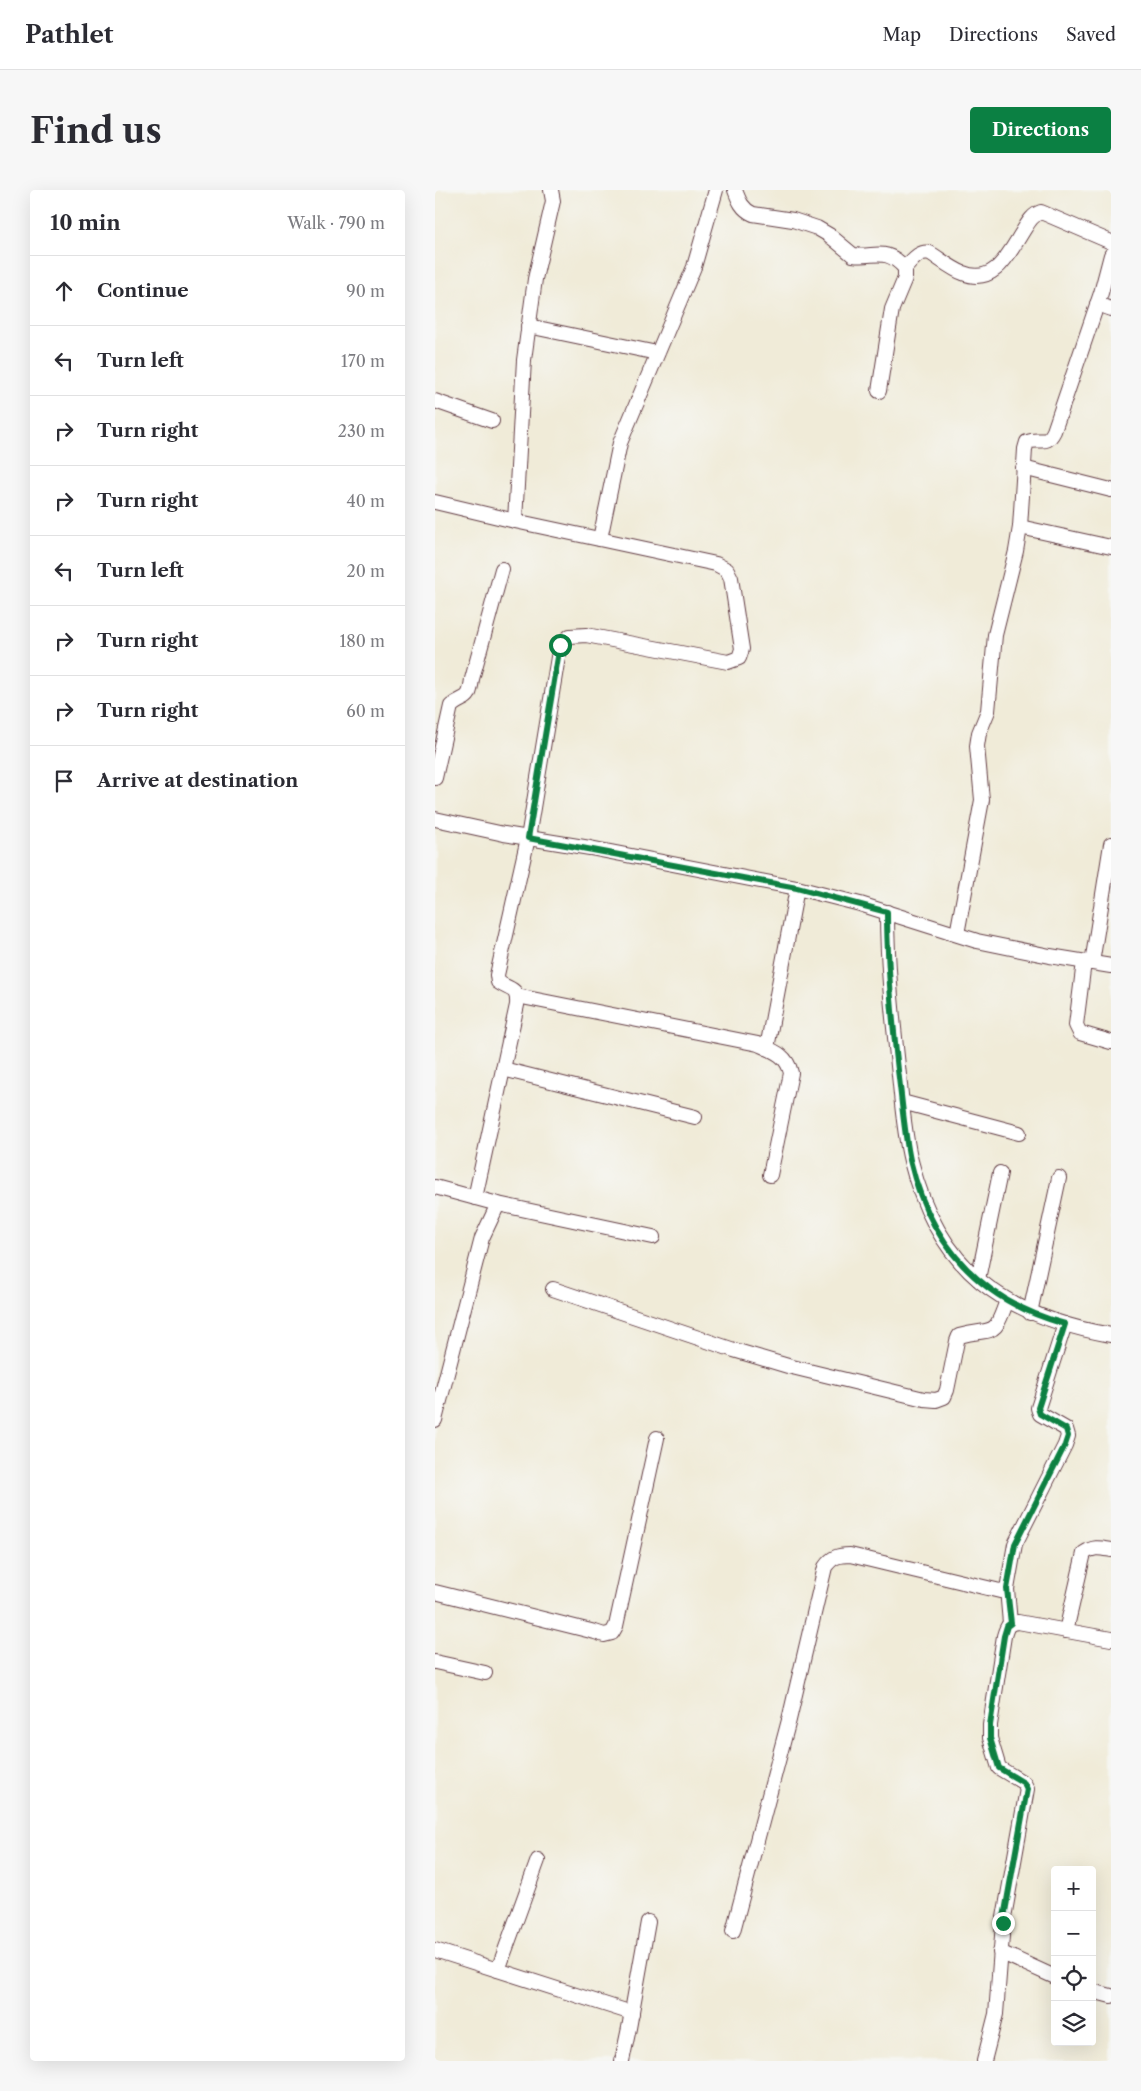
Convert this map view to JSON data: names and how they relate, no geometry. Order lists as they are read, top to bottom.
{
  "page": {
    "header": "Pathlet",
    "nav": ["Map", "Directions", "Saved"],
    "buttons": "Directions",
    "title": "Find us",
    "heading": ["10 min", "Walk · 790 m"],
    "list": [
      ["Continue", "90 m"],
      ["Turn left", "170 m"],
      ["Turn right", "230 m"],
      ["Turn right", "40 m"],
      ["Turn left", "20 m"],
      ["Turn right", "180 m"],
      ["Turn right", "60 m"],
      "Arrive at destination"
    ],
    "map_buttons": ["+", "−"]
  }
}
